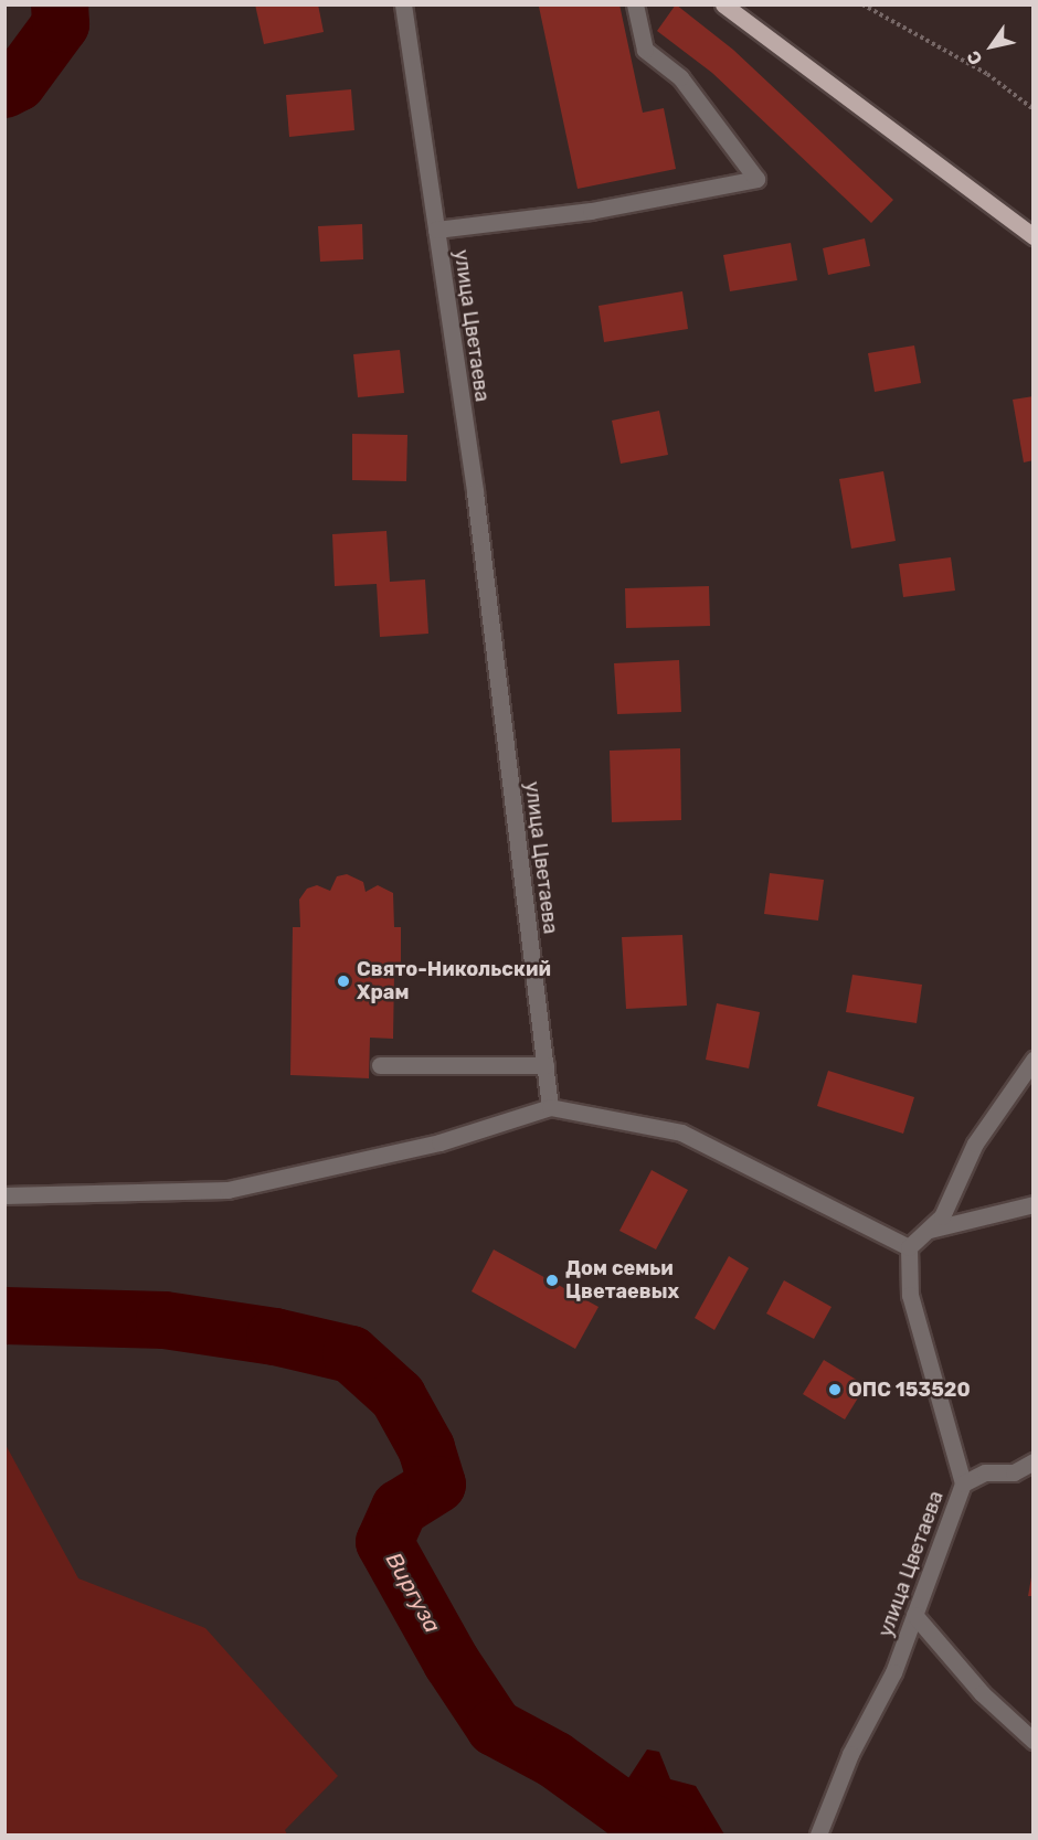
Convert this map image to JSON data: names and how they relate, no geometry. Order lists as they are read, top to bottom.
{
  "streets": {
    "street": ["улица Цветаева"]
  },
  "water": ["Виргуза"],
  "places": ["Свято-Никольский Храм", "Дом семьи Цветаевых", "ОПС 153520"],
  "north": "bottom left"
}
